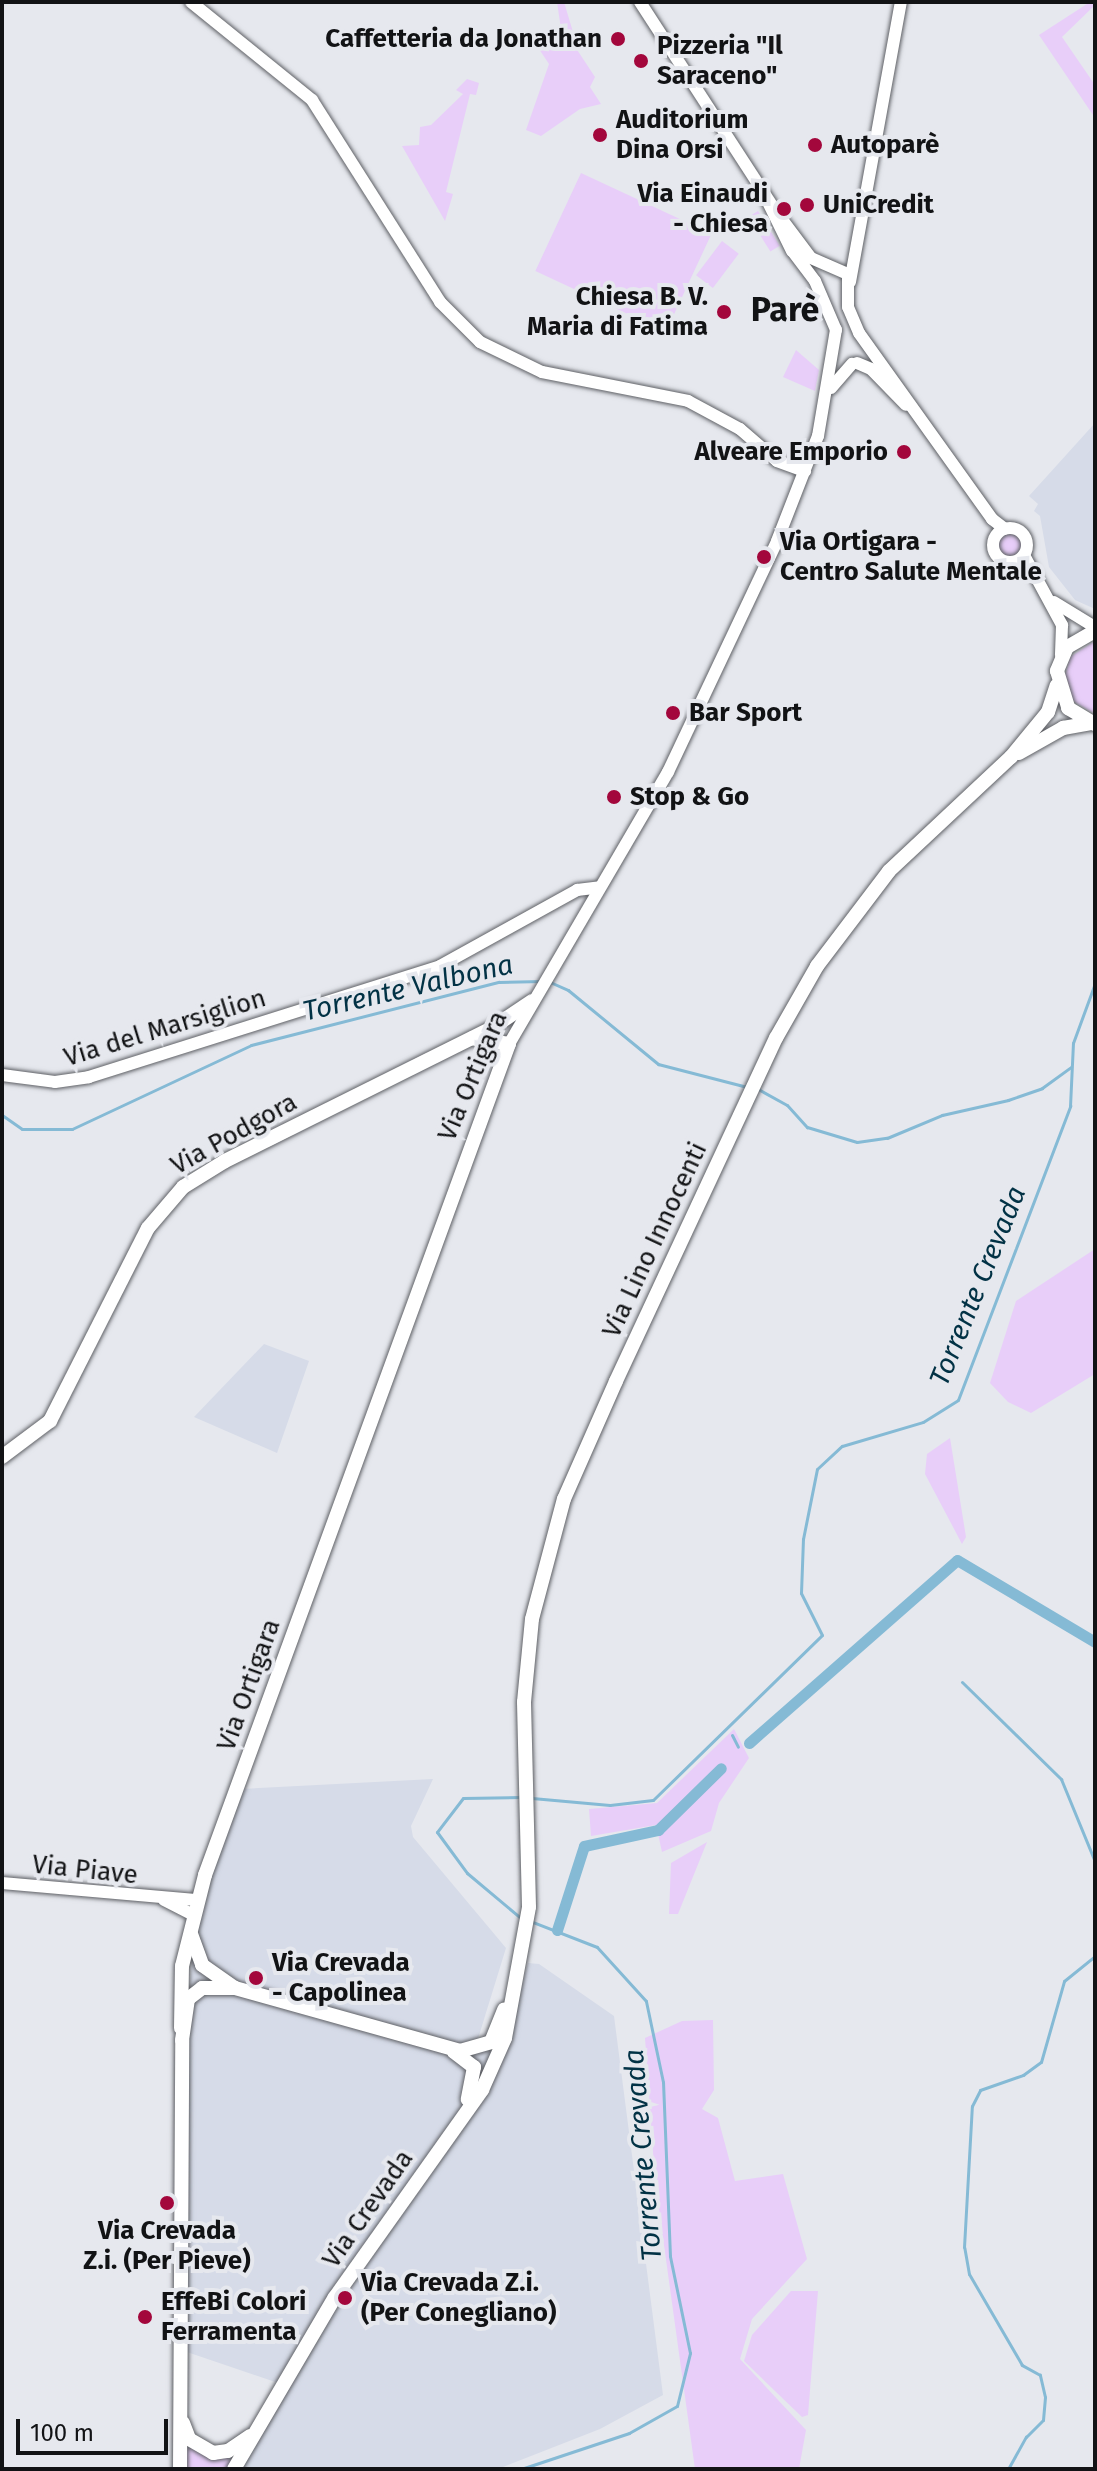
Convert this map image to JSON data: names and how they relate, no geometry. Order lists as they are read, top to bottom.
{
  "streets": {
    "main road": [
      "Via Ortigara",
      "Via Podgora",
      "Via Lino Innocenti",
      "Via Crevada"
    ],
    "street": ["Via del Marsiglion", "Via Piave"]
  },
  "crossings": [
    ["Via del Marsiglion", "Via Ortigara"],
    ["Via Ortigara", "Via Podgora"],
    ["Via Ortigara", "Via Crevada"],
    ["Via Lino Innocenti", "Via Crevada"],
    ["Via Piave", "Via Crevada"]
  ],
  "districts": ["Parè"],
  "water": ["Torrente Valbona", "Torrente Crevada"],
  "places": [
    "Caffetteria da Jonathan",
    "Pizzeria \"Il Saraceno\"",
    "Auditorium Dina Orsi",
    "Autoparè",
    "UniCredit",
    "Via Einaudi - Chiesa",
    "Chiesa B. V. Maria di Fatima",
    "Alveare Emporio",
    "Via Ortigara - Centro Salute Mentale",
    "Bar Sport",
    "Stop & Go",
    "Via Crevada - Capolinea",
    "Via Crevada Z.i. (Per Pieve)",
    "Via Crevada Z.i. (Per Conegliano)",
    "EffeBi Colori Ferramenta"
  ],
  "scale_bar": "100 m"
}
